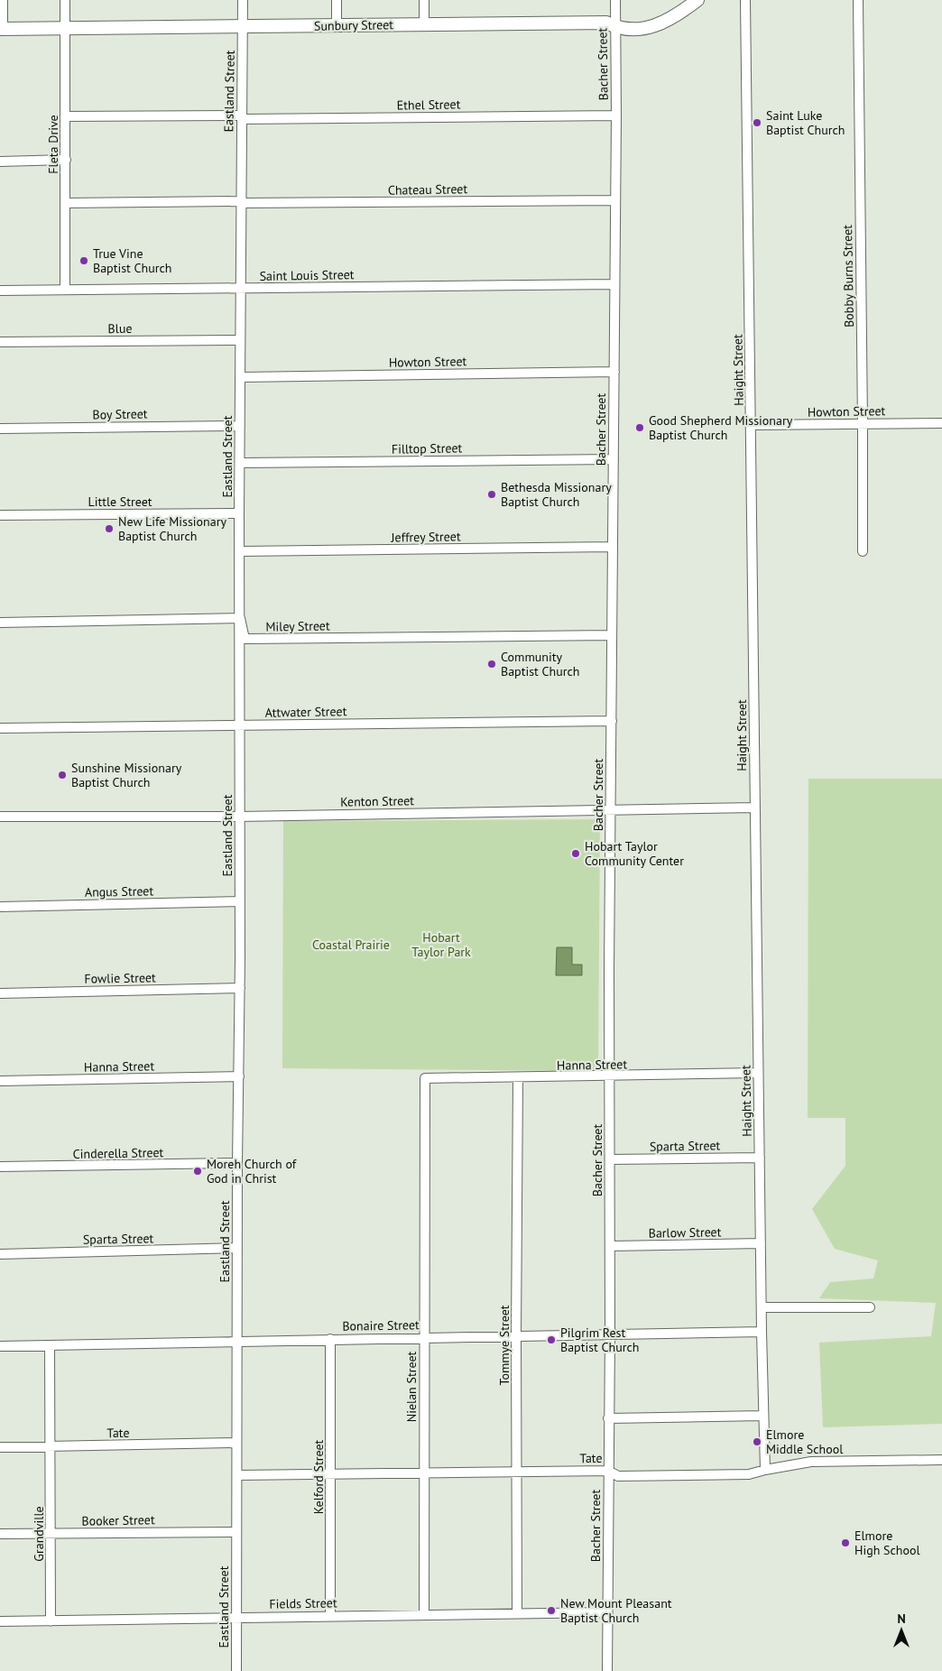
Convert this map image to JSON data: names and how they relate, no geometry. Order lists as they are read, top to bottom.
{
  "streets": {
    "street": [
      "Sunbury Street",
      "Bacher Street",
      "Eastland Street",
      "Ethel Street",
      "Fleta Drive",
      "Chateau Street",
      "Saint Louis Street",
      "Bobby Burns Street",
      "Blue",
      "Howton Street",
      "Haight Street",
      "Boy Street",
      "Filltop Street",
      "Little Street",
      "Jeffrey Street",
      "Miley Street",
      "Attwater Street",
      "Kenton Street",
      "Angus Street",
      "Fowlie Street",
      "Hanna Street",
      "Sparta Street",
      "Cinderella Street",
      "Barlow Street",
      "Bonaire Street",
      "Tommye Street",
      "Nielan Street",
      "Tate",
      "Kelford Street",
      "Booker Street",
      "Grandville",
      "Fields Street"
    ]
  },
  "crossings": [
    ["Sunbury Street", "Bacher Street"],
    ["Sunbury Street", "Eastland Street"],
    ["Sunbury Street", "Fleta Drive"],
    ["Bacher Street", "Ethel Street"],
    ["Bacher Street", "Chateau Street"],
    ["Bacher Street", "Saint Louis Street"],
    ["Bacher Street", "Howton Street"],
    ["Bacher Street", "Filltop Street"],
    ["Bacher Street", "Jeffrey Street"],
    ["Bacher Street", "Miley Street"],
    ["Bacher Street", "Attwater Street"],
    ["Bacher Street", "Kenton Street"],
    ["Bacher Street", "Hanna Street"],
    ["Bacher Street", "Sparta Street"],
    ["Bacher Street", "Barlow Street"],
    ["Bacher Street", "Bonaire Street"],
    ["Bacher Street", "Tate"],
    ["Bacher Street", "Fields Street"],
    ["Eastland Street", "Ethel Street"],
    ["Eastland Street", "Chateau Street"],
    ["Eastland Street", "Saint Louis Street"],
    ["Eastland Street", "Blue"],
    ["Eastland Street", "Howton Street"],
    ["Eastland Street", "Boy Street"],
    ["Eastland Street", "Filltop Street"],
    ["Eastland Street", "Little Street"],
    ["Eastland Street", "Jeffrey Street"],
    ["Eastland Street", "Miley Street"],
    ["Eastland Street", "Attwater Street"],
    ["Eastland Street", "Kenton Street"],
    ["Eastland Street", "Angus Street"],
    ["Eastland Street", "Fowlie Street"],
    ["Eastland Street", "Hanna Street"],
    ["Eastland Street", "Sparta Street"],
    ["Eastland Street", "Cinderella Street"],
    ["Eastland Street", "Bonaire Street"],
    ["Eastland Street", "Tate"],
    ["Eastland Street", "Booker Street"],
    ["Eastland Street", "Fields Street"],
    ["Ethel Street", "Fleta Drive"],
    ["Fleta Drive", "Chateau Street"],
    ["Fleta Drive", "Saint Louis Street"],
    ["Bobby Burns Street", "Howton Street"],
    ["Howton Street", "Haight Street"],
    ["Haight Street", "Kenton Street"],
    ["Haight Street", "Hanna Street"],
    ["Haight Street", "Sparta Street"],
    ["Haight Street", "Barlow Street"],
    ["Haight Street", "Bonaire Street"],
    ["Haight Street", "Tate"],
    ["Hanna Street", "Tommye Street"],
    ["Hanna Street", "Nielan Street"],
    ["Bonaire Street", "Tommye Street"],
    ["Bonaire Street", "Nielan Street"],
    ["Bonaire Street", "Kelford Street"],
    ["Bonaire Street", "Grandville"],
    ["Tommye Street", "Tate"],
    ["Tommye Street", "Fields Street"],
    ["Nielan Street", "Tate"],
    ["Nielan Street", "Fields Street"],
    ["Tate", "Kelford Street"],
    ["Tate", "Grandville"],
    ["Kelford Street", "Fields Street"],
    ["Booker Street", "Grandville"],
    ["Grandville", "Fields Street"]
  ],
  "parks": ["Hobart Taylor Park", "Coastal Prairie"],
  "places": [
    "Saint Luke Baptist Church",
    "True Vine Baptist Church",
    "Good Shepherd Missionary Baptist Church",
    "Bethesda Missionary Baptist Church",
    "New Life Missionary Baptist Church",
    "Community Baptist Church",
    "Sunshine Missionary Baptist Church",
    "Hobart Taylor Community Center",
    "Moreh Church of God in Christ",
    "Pilgrim Rest Baptist Church",
    "Elmore Middle School",
    "Elmore High School",
    "New Mount Pleasant Baptist Church"
  ],
  "north": "top"
}
